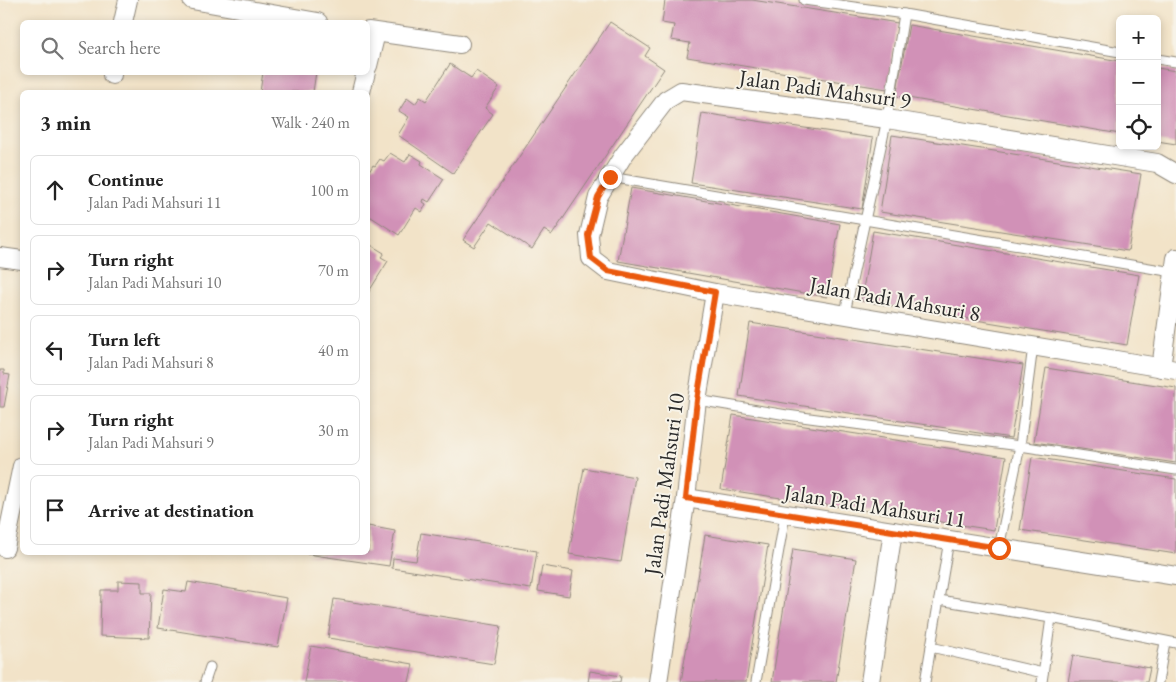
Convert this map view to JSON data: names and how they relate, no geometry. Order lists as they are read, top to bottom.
{
  "streets": {
    "street": [
      "Jalan Padi Mahsuri 9",
      "Jalan Padi Mahsuri 8",
      "Jalan Padi Mahsuri 10",
      "Jalan Padi Mahsuri 11"
    ]
  },
  "crossings": [
    ["Jalan Padi Mahsuri 9", "Jalan Padi Mahsuri 8"],
    ["Jalan Padi Mahsuri 8", "Jalan Padi Mahsuri 10"],
    ["Jalan Padi Mahsuri 10", "Jalan Padi Mahsuri 11"]
  ],
  "page": {
    "map_buttons": ["+", "−"],
    "search": "Search here",
    "heading": ["3 min", "Walk · 240 m"],
    "list": [
      ["Continue", "Jalan Padi Mahsuri 11", "100 m"],
      ["Turn right", "Jalan Padi Mahsuri 10", "70 m"],
      ["Turn left", "Jalan Padi Mahsuri 8", "40 m"],
      ["Turn right", "Jalan Padi Mahsuri 9", "30 m"],
      "Arrive at destination"
    ]
  }
}
